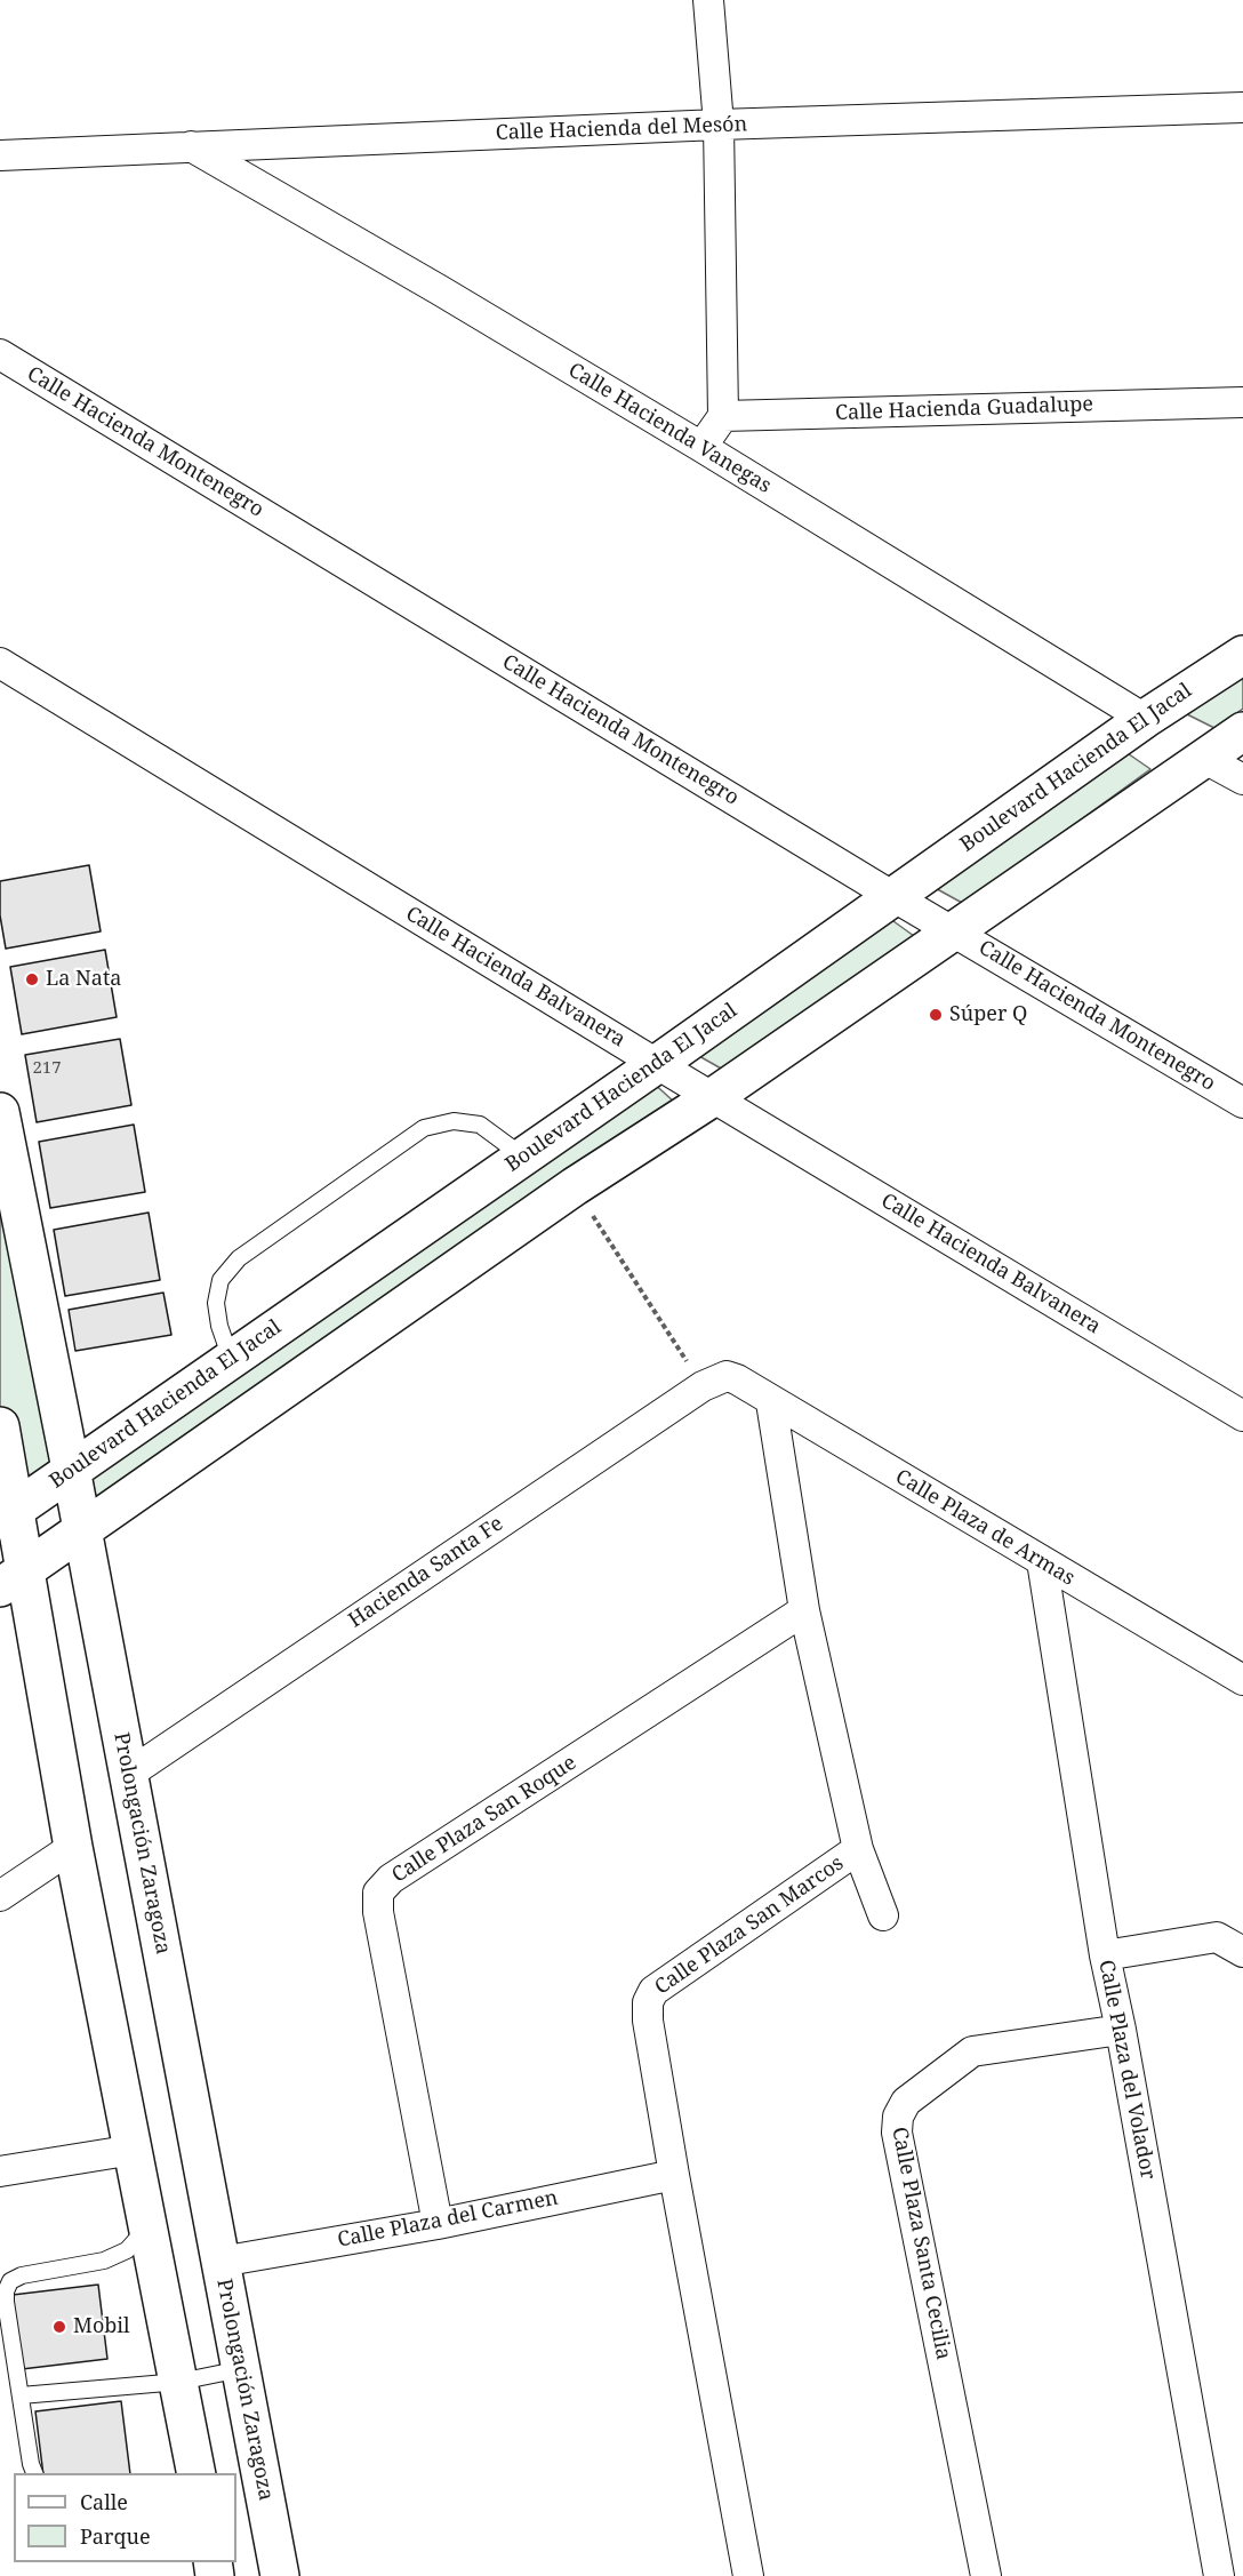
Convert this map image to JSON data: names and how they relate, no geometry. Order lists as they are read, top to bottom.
{
  "streets": {
    "main road": ["Boulevard Hacienda El Jacal", "Prolongación Zaragoza"],
    "street": [
      "Calle Hacienda del Mesón",
      "Calle Hacienda Guadalupe",
      "Calle Hacienda Vanegas",
      "Calle Hacienda Montenegro",
      "Calle Hacienda Balvanera",
      "Calle Plaza de Armas",
      "Hacienda Santa Fe",
      "Calle Plaza San Roque",
      "Calle Plaza San Marcos",
      "Calle Plaza del Volador",
      "Calle Plaza del Carmen",
      "Calle Plaza Santa Cecilia"
    ]
  },
  "crossings": [
    ["Calle Hacienda del Mesón", "Calle Hacienda Vanegas"],
    ["Calle Hacienda Vanegas", "Boulevard Hacienda El Jacal"],
    ["Calle Hacienda Montenegro", "Boulevard Hacienda El Jacal"],
    ["Boulevard Hacienda El Jacal", "Calle Hacienda Balvanera"],
    ["Boulevard Hacienda El Jacal", "Prolongación Zaragoza"],
    ["Calle Plaza de Armas", "Hacienda Santa Fe"],
    ["Calle Plaza de Armas", "Calle Plaza San Marcos"],
    ["Calle Plaza de Armas", "Calle Plaza del Volador"],
    ["Hacienda Santa Fe", "Prolongación Zaragoza"],
    ["Calle Plaza San Roque", "Calle Plaza San Marcos"],
    ["Calle Plaza San Roque", "Calle Plaza del Carmen"],
    ["Prolongación Zaragoza", "Calle Plaza del Carmen"],
    ["Calle Plaza San Marcos", "Calle Plaza del Carmen"],
    ["Calle Plaza del Volador", "Calle Plaza Santa Cecilia"]
  ],
  "places": ["La Nata", "Súper Q", "Mobil"],
  "house_numbers": ["217"],
  "legend": ["Calle", "Parque"]
}
